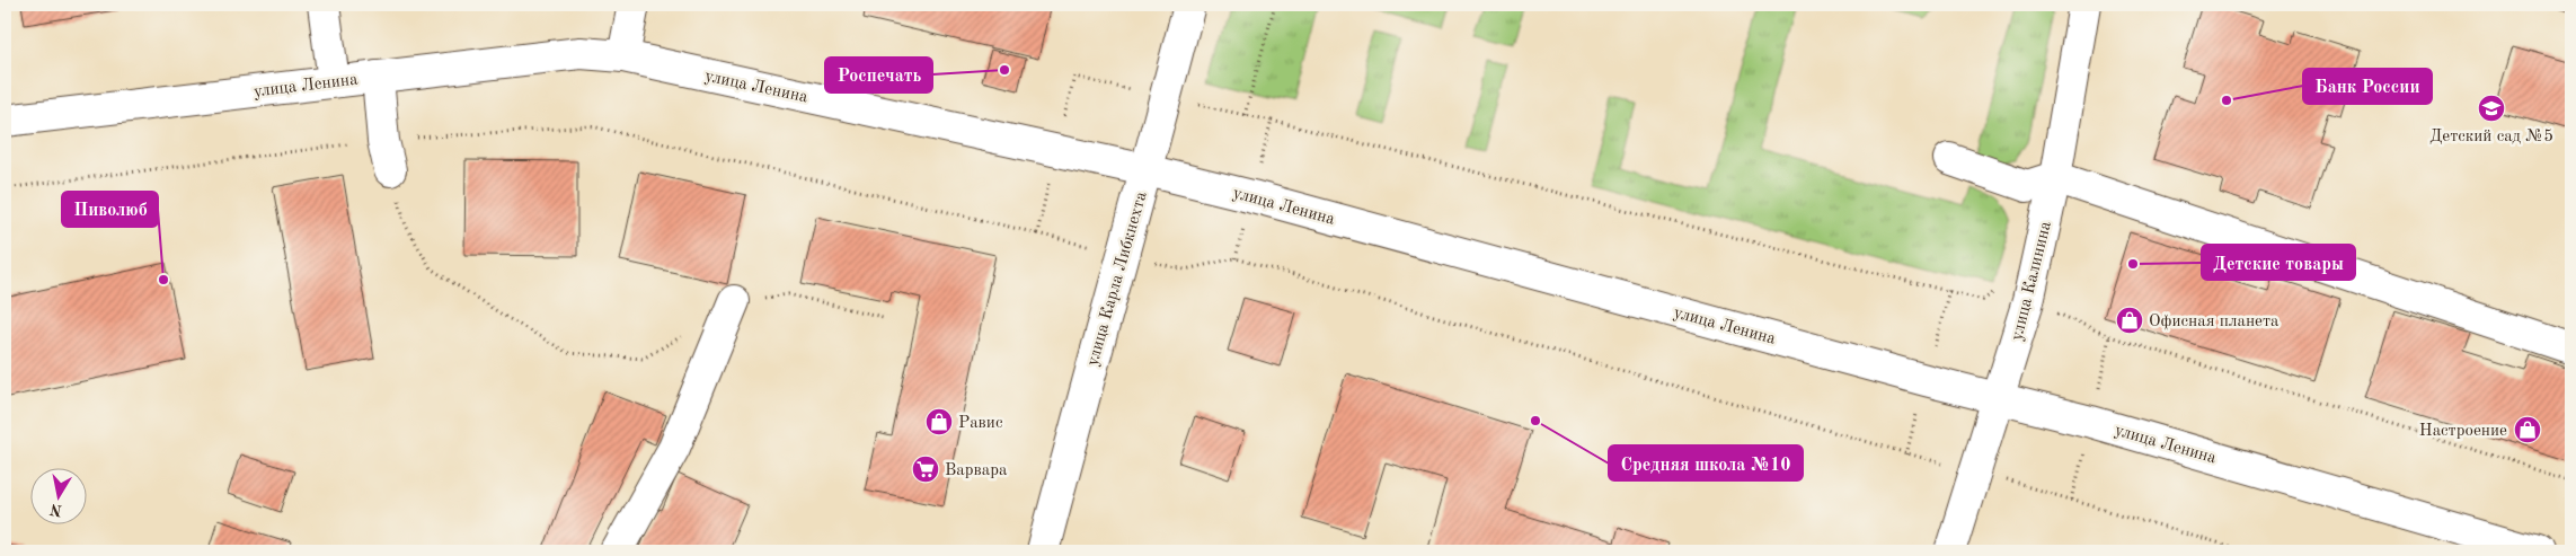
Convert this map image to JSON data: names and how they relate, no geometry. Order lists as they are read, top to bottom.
{
  "streets": {
    "main road": ["улица Ленина", "улица Карла Либкнехта", "улица Калинина"]
  },
  "crossings": [
    ["улица Ленина", "улица Карла Либкнехта"],
    ["улица Ленина", "улица Калинина"]
  ],
  "places": {
    "other": [
      "Роспечать",
      "Банк России",
      "Детские товары",
      "Пиволюб",
      "Средняя школа №10"
    ],
    "school or university": ["Детский сад №5"],
    "shop": ["Офисная планета", "Равис", "Настроение"],
    "supermarket": ["Варвара"]
  },
  "north": "bottom"
}
